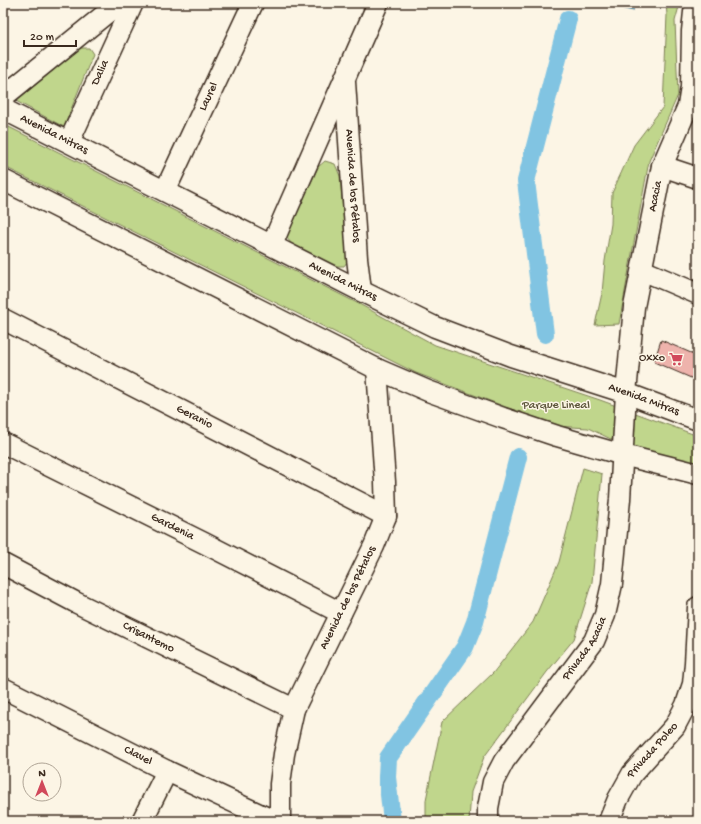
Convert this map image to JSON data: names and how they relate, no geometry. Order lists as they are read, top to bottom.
{
  "streets": {
    "street": [
      "Dalia",
      "Laurel",
      "Avenida Mitras",
      "Avenida de los Pétalos",
      "Acacia",
      "Geranio",
      "Gardenia",
      "Crisantemo",
      "Privada Acacia",
      "Privada Poleo",
      "Clavel"
    ]
  },
  "crossings": [
    ["Dalia", "Avenida Mitras"],
    ["Laurel", "Avenida Mitras"],
    ["Avenida Mitras", "Avenida de los Pétalos"],
    ["Avenida Mitras", "Acacia"],
    ["Avenida Mitras", "Privada Acacia"],
    ["Avenida de los Pétalos", "Geranio"],
    ["Avenida de los Pétalos", "Gardenia"],
    ["Avenida de los Pétalos", "Crisantemo"],
    ["Acacia", "Privada Acacia"]
  ],
  "parks": ["Parque Lineal"],
  "places": {
    "supermarket": ["Oxxo"]
  },
  "scale_bar": "20 m",
  "north": "top"
}
